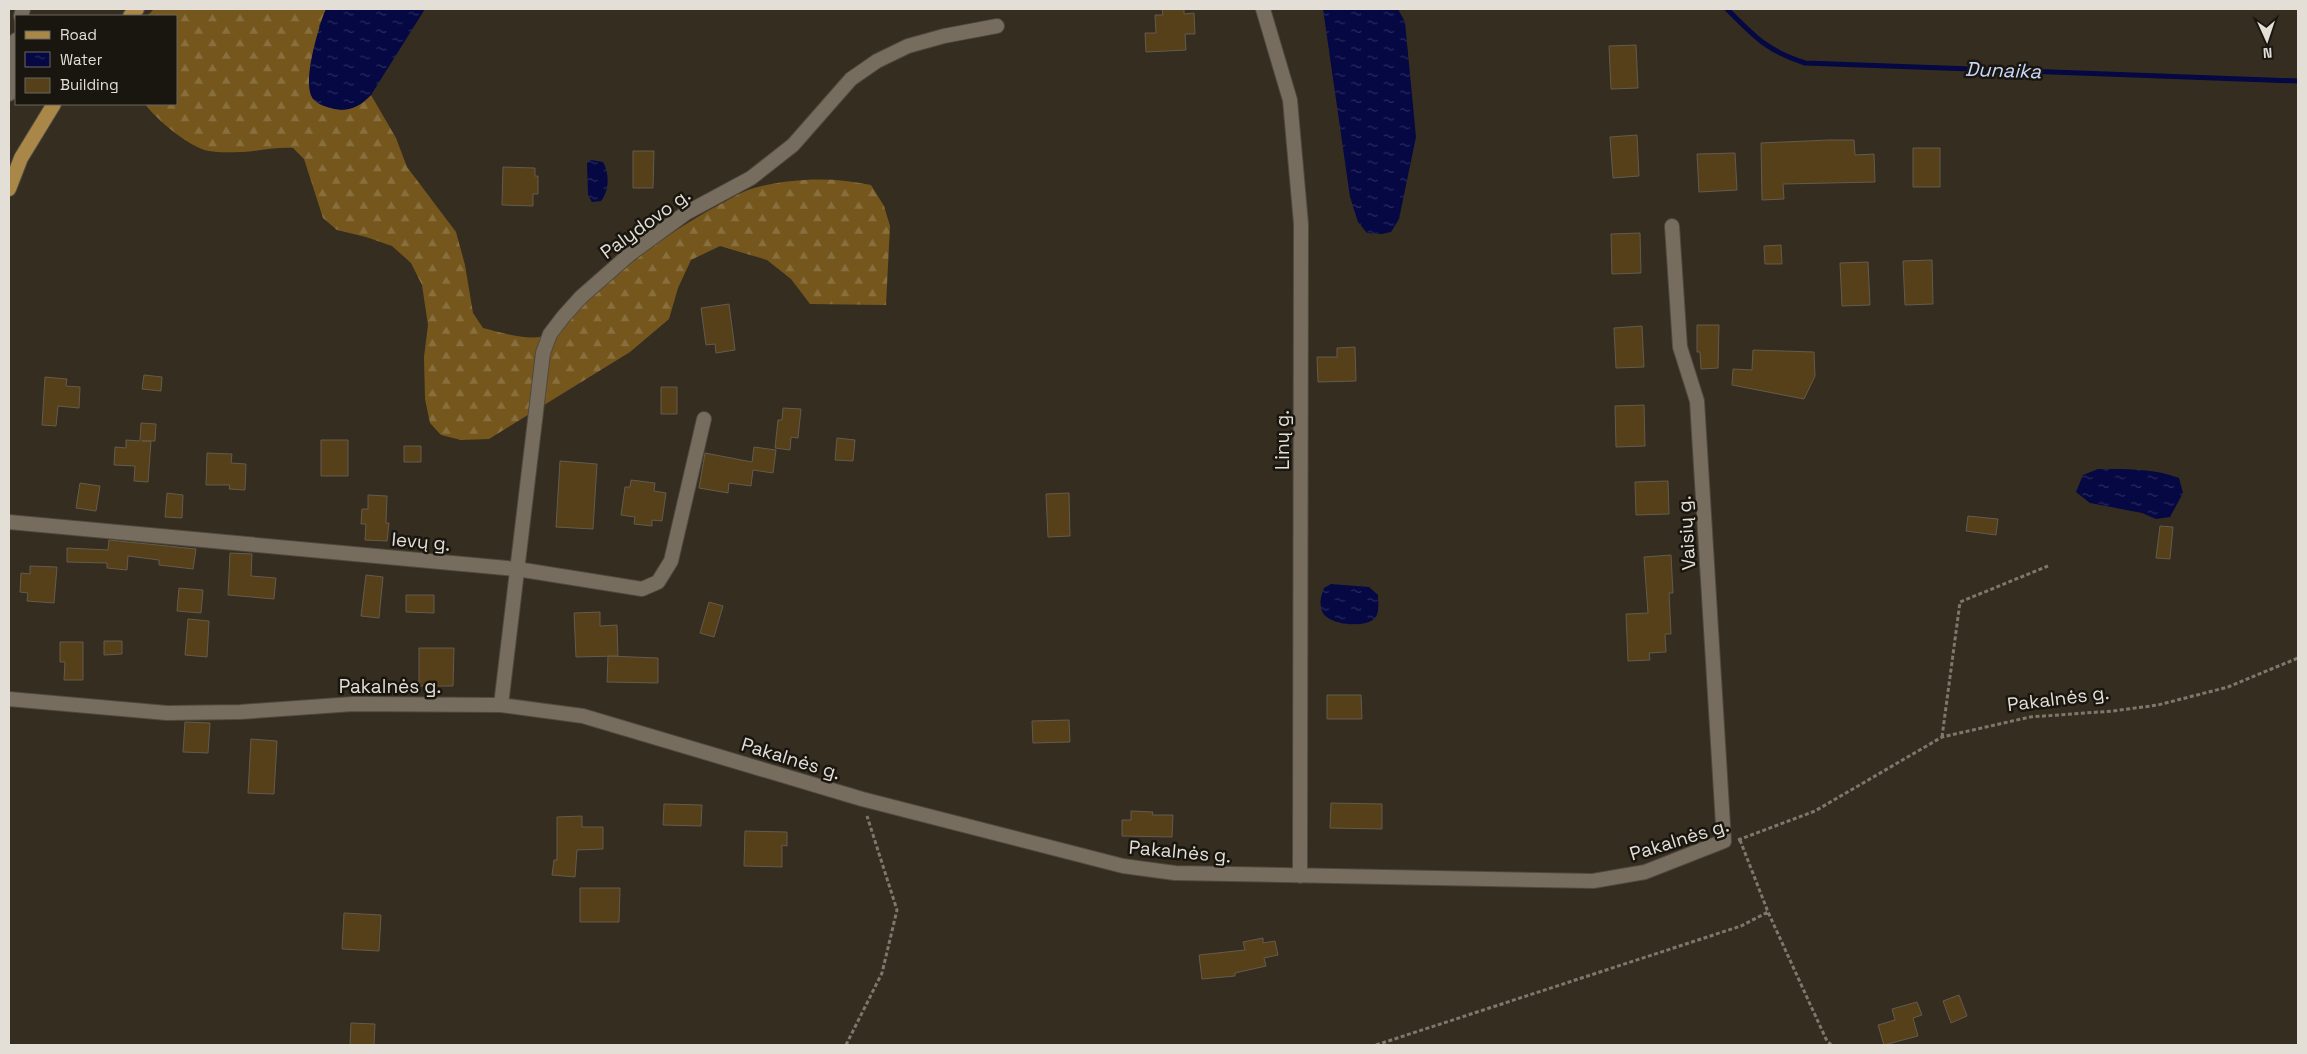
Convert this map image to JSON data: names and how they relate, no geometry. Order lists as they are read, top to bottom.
{
  "streets": {
    "street": [
      "Palydovo g.",
      "Linų g.",
      "Vaisių g.",
      "Ievų g.",
      "Pakalnės g."
    ]
  },
  "crossings": [
    ["Palydovo g.", "Ievų g."],
    ["Palydovo g.", "Pakalnės g."],
    ["Linų g.", "Pakalnės g."],
    ["Vaisių g.", "Pakalnės g."]
  ],
  "water": ["Dunaika"],
  "legend": ["Road", "Water", "Building"],
  "north": "bottom"
}
